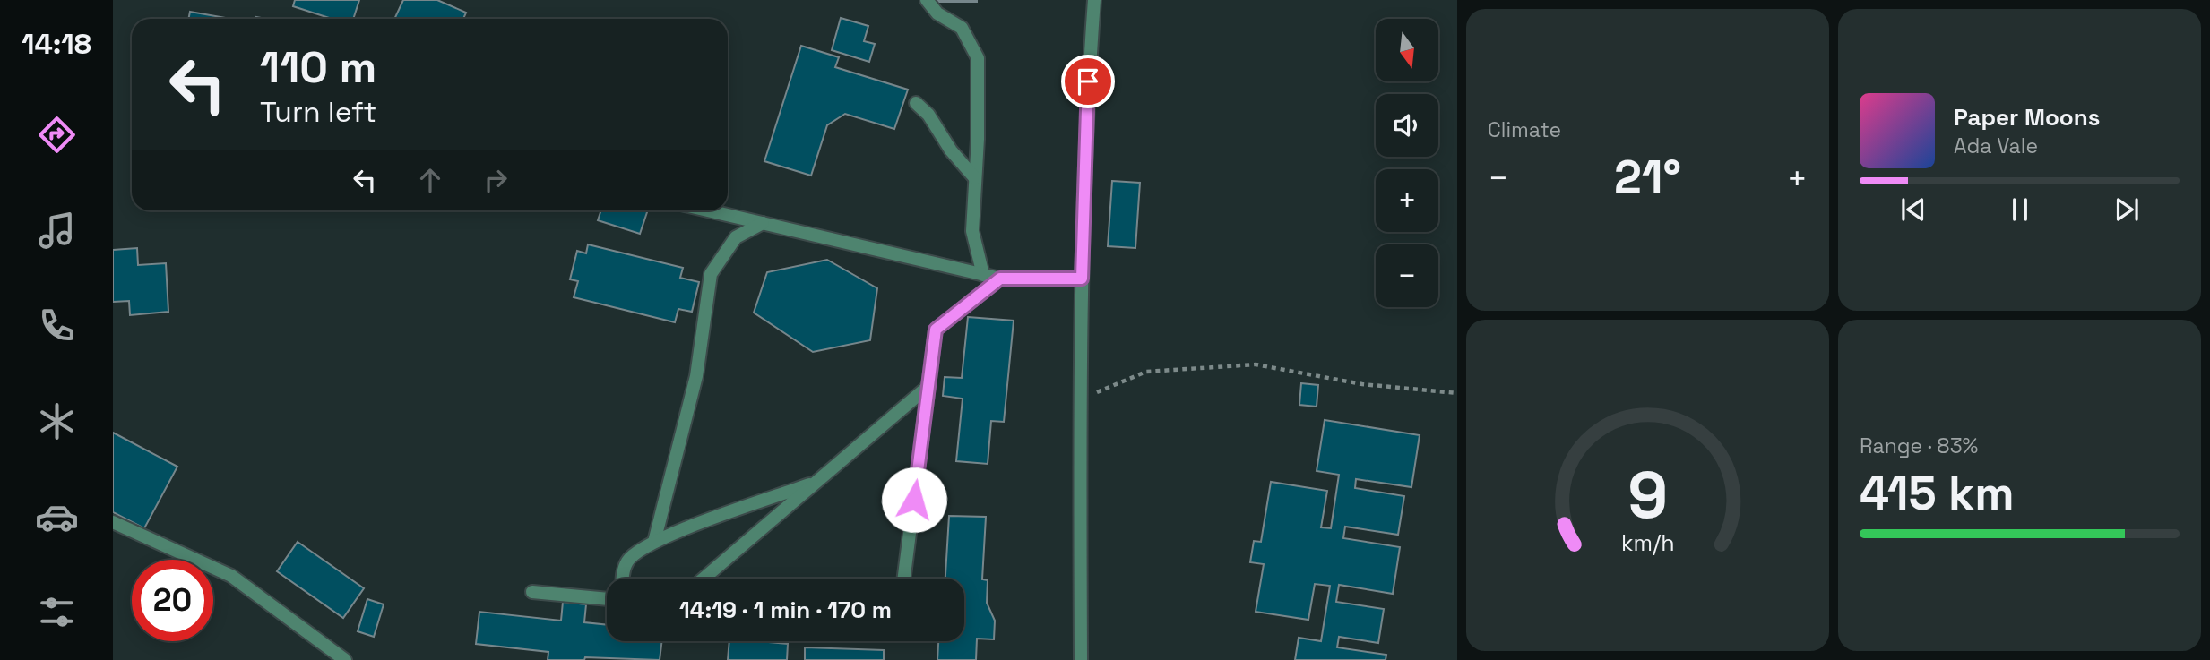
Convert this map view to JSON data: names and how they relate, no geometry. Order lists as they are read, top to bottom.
{
  "north": "bottom",
  "page": {
    "tabs": "14:18",
    "tile": [
      "Climate",
      ["Range · 83%", "415 km"]
    ],
    "map_buttons": ["+", "−"],
    "turn": ["110 m", "Turn left"],
    "song": ["Paper Moons", "Ada Vale"],
    "heat": ["−", "21°", "+"],
    "limit": "20",
    "trip": "14:19 · 1 min · 170 m",
    "gauge": ["9", "km/h"]
  }
}
